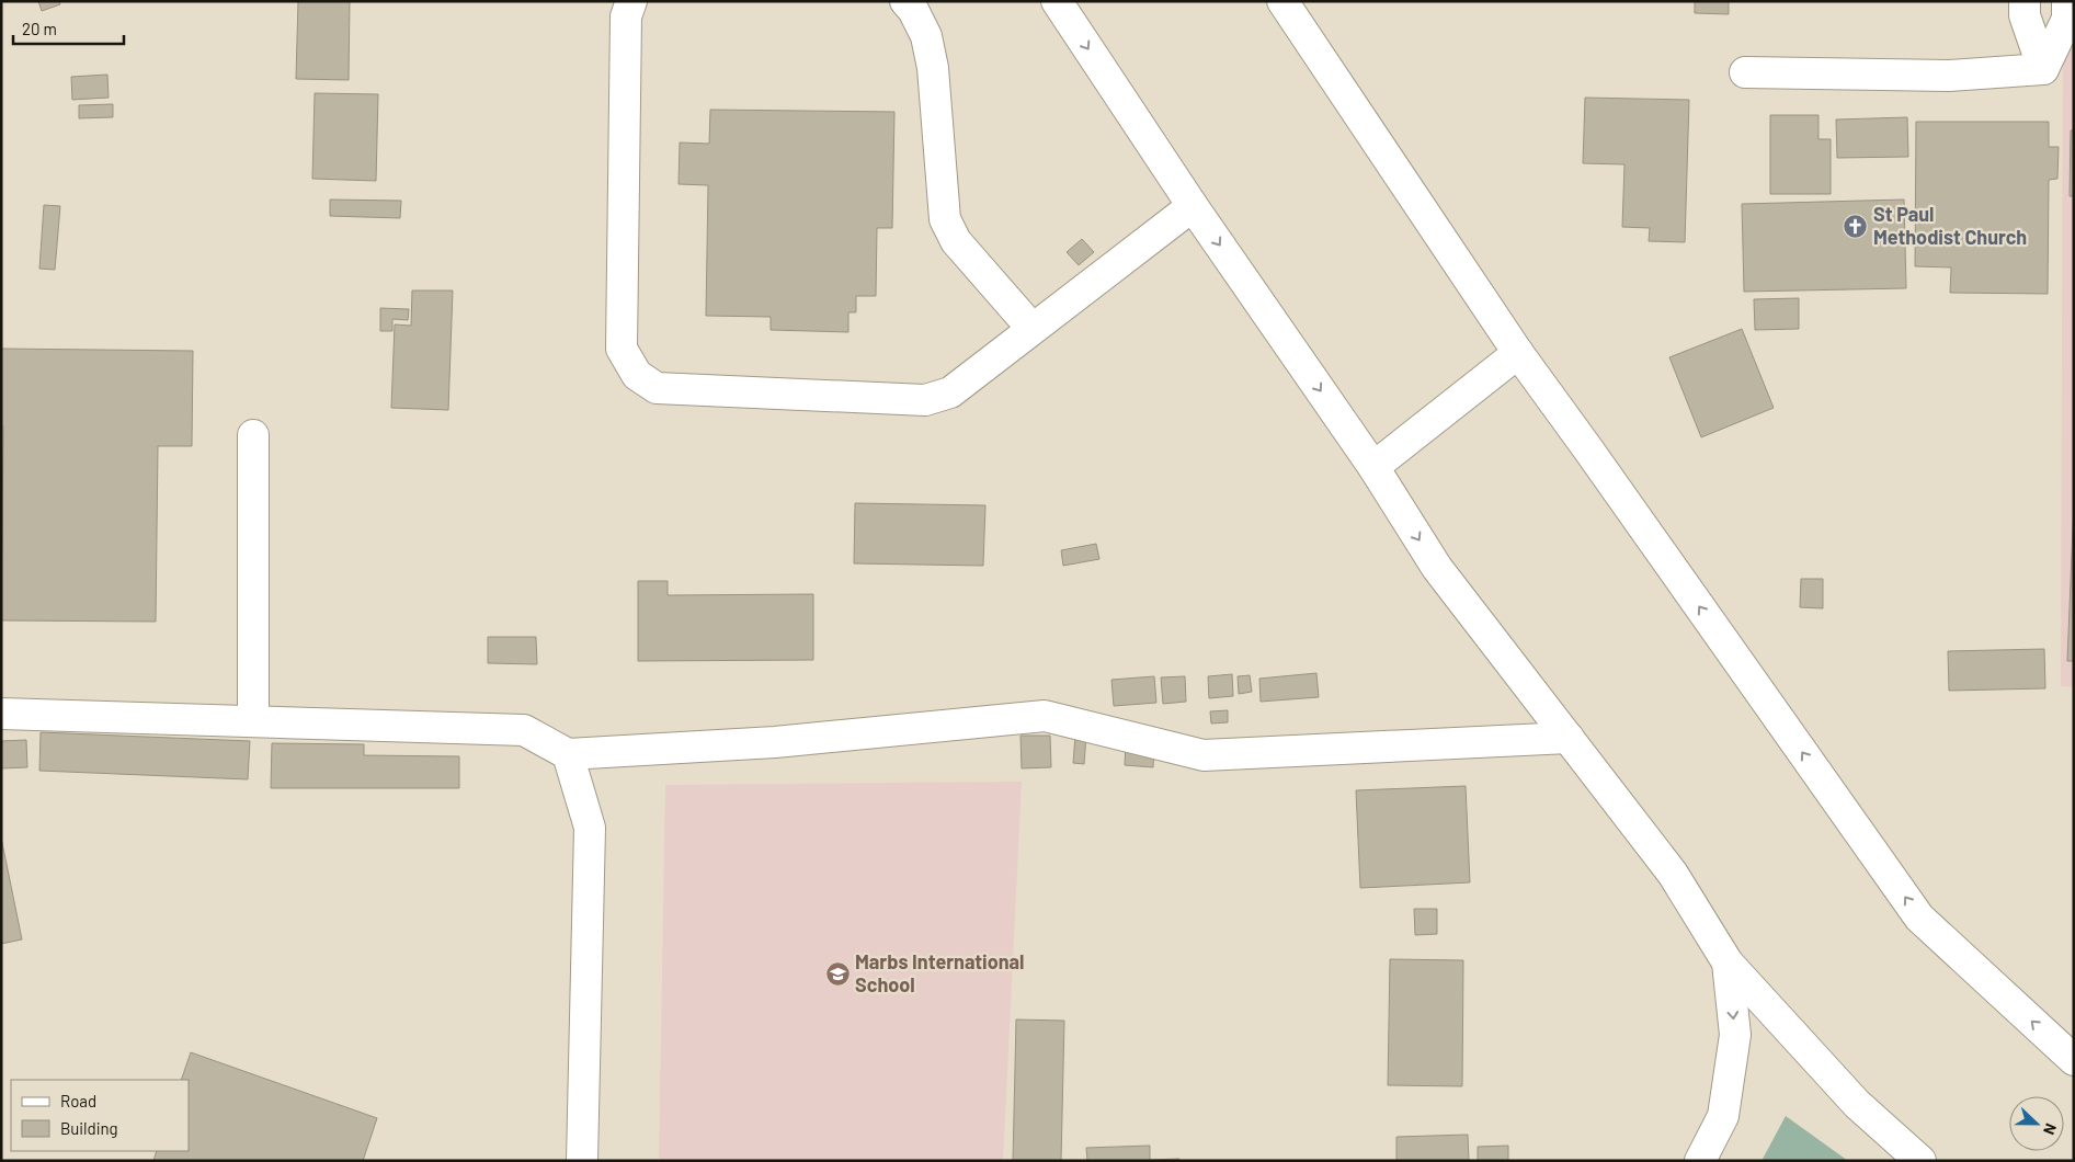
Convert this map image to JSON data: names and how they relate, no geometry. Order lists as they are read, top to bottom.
{
  "places": {
    "church": ["St Paul Methodist Church"],
    "school or university": ["Marbs International School"]
  },
  "legend": ["Road", "Building"],
  "scale_bar": "20 m",
  "north": "right"
}
